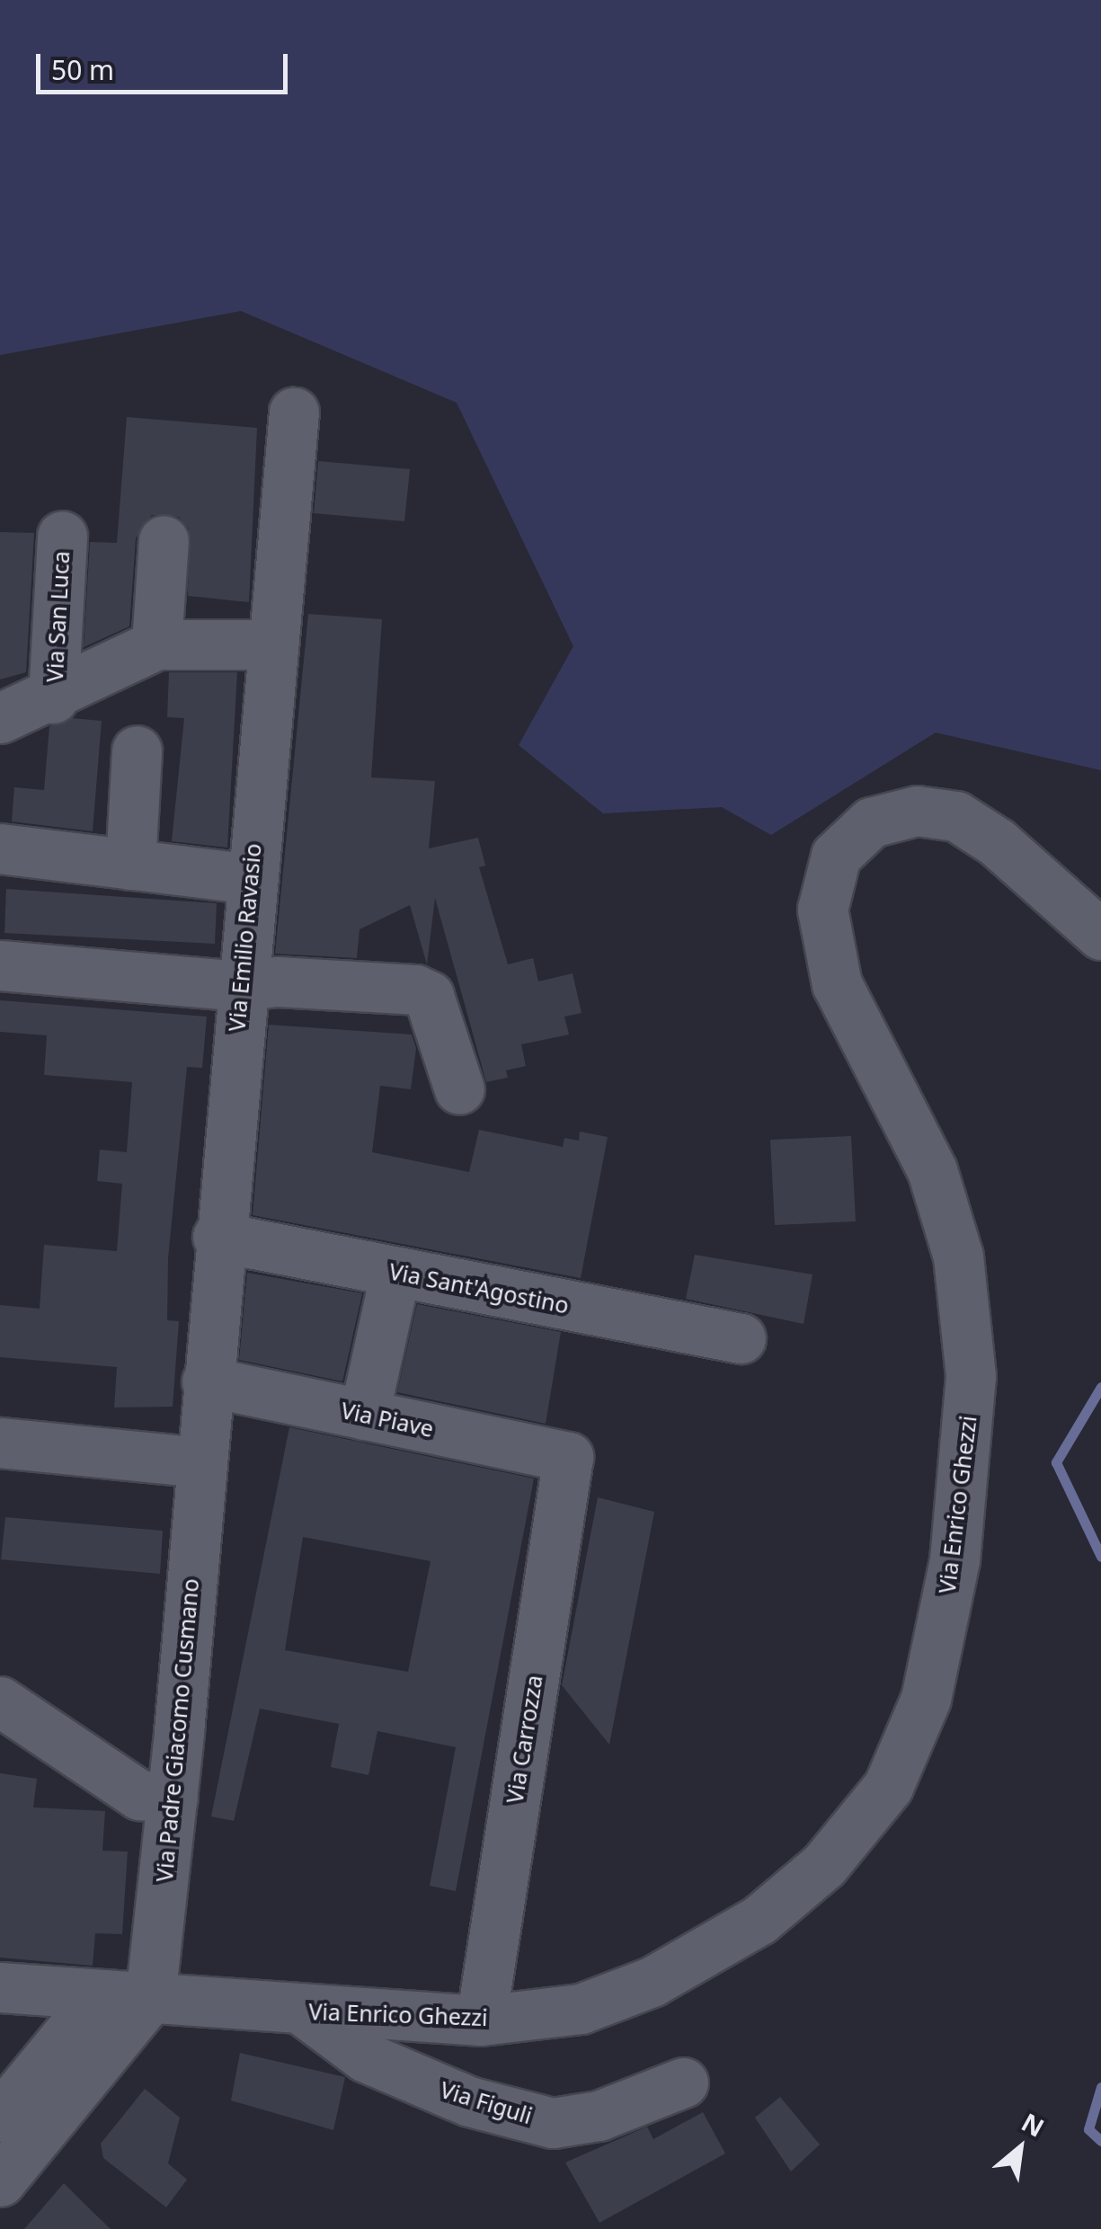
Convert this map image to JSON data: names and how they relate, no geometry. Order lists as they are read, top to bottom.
{
  "streets": {
    "street": [
      "Via San Luca",
      "Via Emilio Ravasio",
      "Via Sant'Agostino",
      "Via Piave",
      "Via Enrico Ghezzi",
      "Via Padre Giacomo Cusmano",
      "Via Carrozza",
      "Via Figuli"
    ]
  },
  "crossings": [
    ["Via Emilio Ravasio", "Via Sant'Agostino"],
    ["Via Emilio Ravasio", "Via Piave"],
    ["Via Emilio Ravasio", "Via Padre Giacomo Cusmano"],
    ["Via Piave", "Via Carrozza"],
    ["Via Enrico Ghezzi", "Via Padre Giacomo Cusmano"],
    ["Via Enrico Ghezzi", "Via Carrozza"],
    ["Via Enrico Ghezzi", "Via Figuli"]
  ],
  "scale_bar": "50 m",
  "north": "top right"
}
